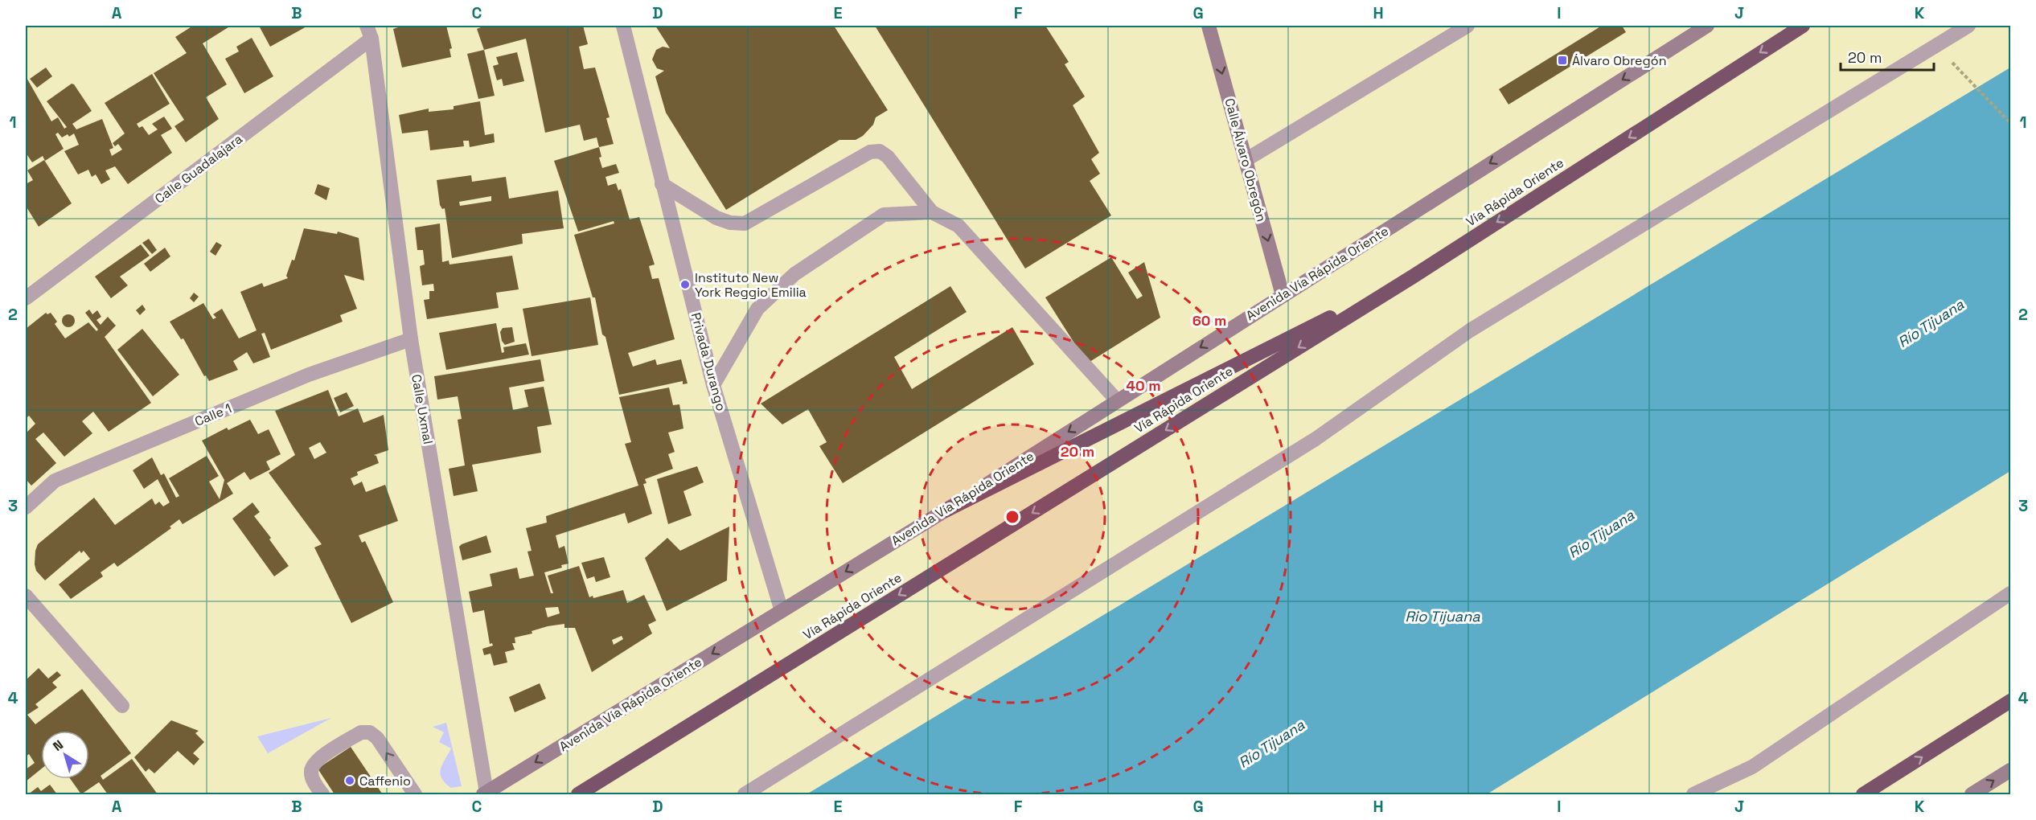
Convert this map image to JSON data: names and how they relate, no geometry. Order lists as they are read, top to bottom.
{
  "streets": {
    "highway": ["Vía Rápida Oriente"],
    "main road": ["Calle Álvaro Obregón", "Avenida Vía Rápida Oriente"],
    "street": [
      "Calle Guadalajara",
      "Privada Durango",
      "Calle Uxmal",
      "Calle 1"
    ]
  },
  "crossings": [
    ["Calle Álvaro Obregón", "Avenida Vía Rápida Oriente"],
    ["Calle Guadalajara", "Calle Uxmal"],
    ["Avenida Vía Rápida Oriente", "Privada Durango"],
    ["Avenida Vía Rápida Oriente", "Calle Uxmal"],
    ["Calle Uxmal", "Calle 1"]
  ],
  "one_way": ["Calle Álvaro Obregón", "Avenida Vía Rápida Oriente"],
  "water": ["Río Tijuana", "Rio Tijuana"],
  "places": {
    "transit": ["Álvaro Obregón"],
    "other": ["Instituto New York Reggio Emilia", "Caffenio"]
  },
  "scale_bar": "20 m",
  "north": "top left",
  "grid": {
    "columns": [
      "A",
      "B",
      "C",
      "D",
      "E",
      "F",
      "G",
      "H",
      "I",
      "J",
      "K"
    ],
    "rows": [
      "1",
      "2",
      "3",
      "4"
    ]
  },
  "rings": ["60 m", "40 m", "20 m"]
}
